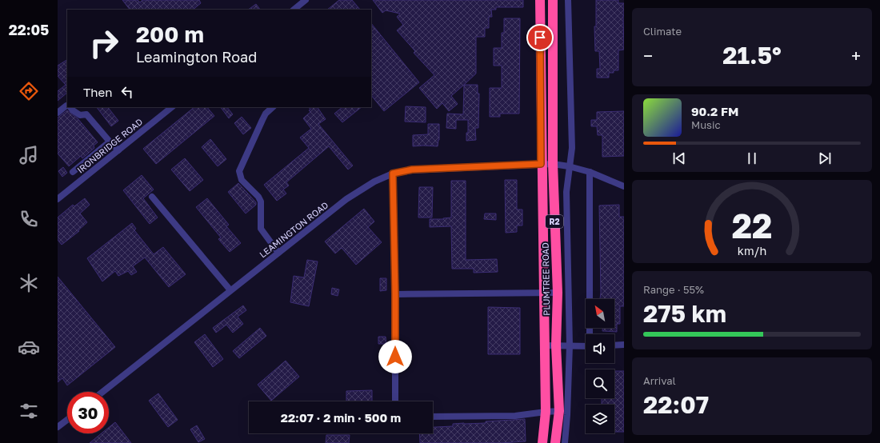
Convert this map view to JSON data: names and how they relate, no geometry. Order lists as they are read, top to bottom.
{
  "streets": {
    "highway": ["R2", "PLUMTREE ROAD"],
    "street": ["IRONBRIDGE ROAD", "LEAMINGTON ROAD"]
  },
  "crossings": [
    ["LEAMINGTON ROAD", "PLUMTREE ROAD"]
  ],
  "north": "top left",
  "page": {
    "tabs": "22:05",
    "tile": [
      "Climate",
      ["Range · 55%", "275 km"],
      ["Arrival", "22:07"]
    ],
    "turn": ["200 m", "Leamington Road"],
    "heat": ["−", "21.5°", "+"],
    "then": "Then",
    "song": ["90.2 FM", "Music"],
    "limit": "30",
    "trip": "22:07 · 2 min · 500 m",
    "gauge": ["22", "km/h"]
  }
}
